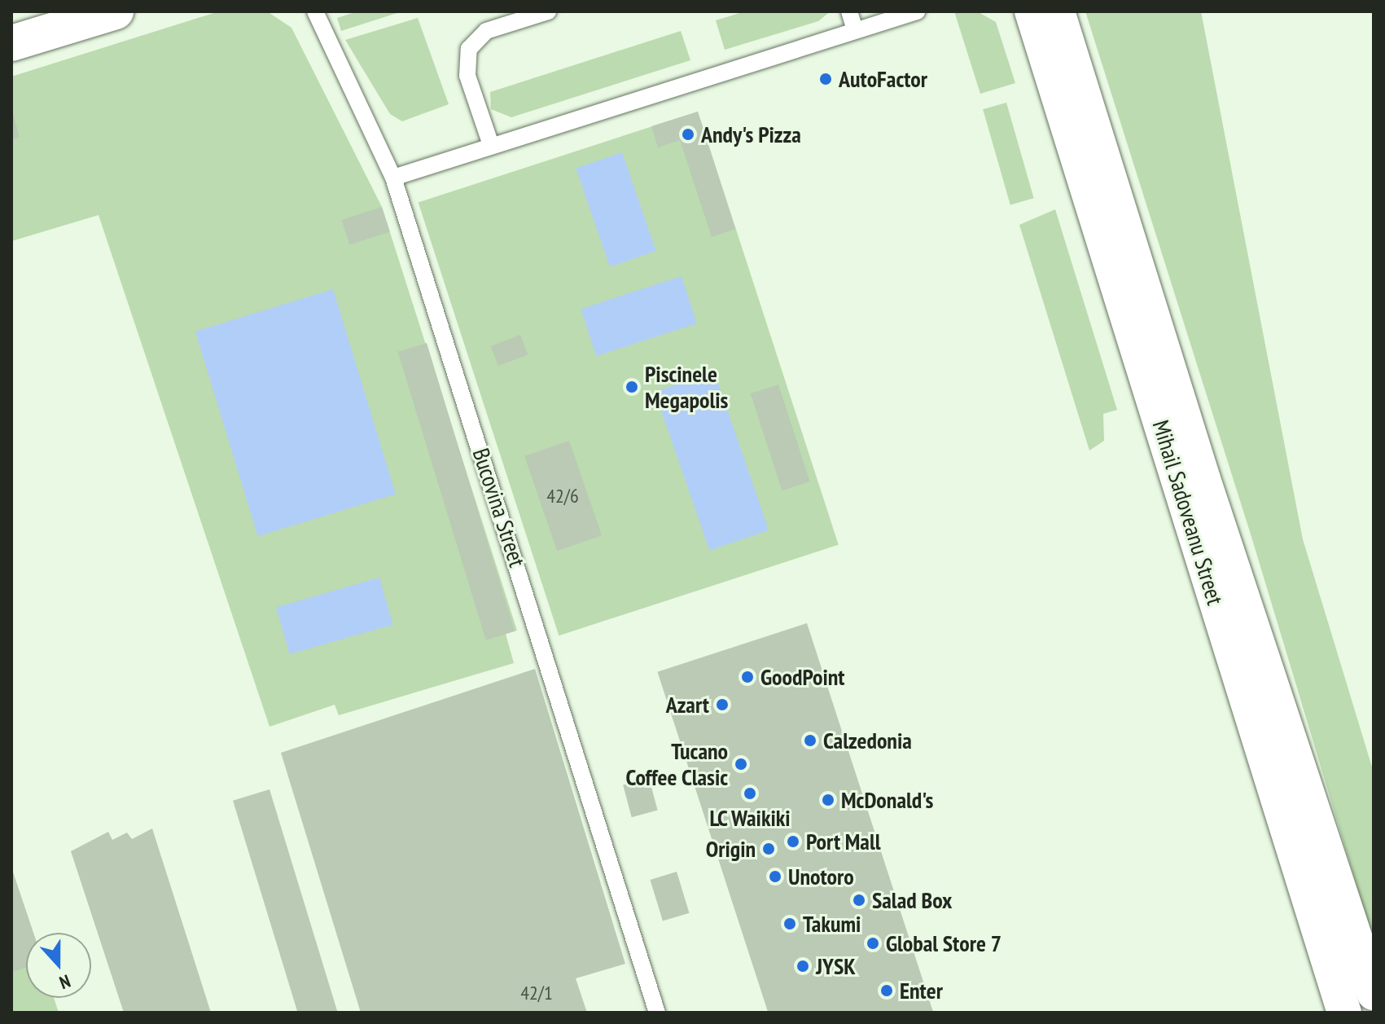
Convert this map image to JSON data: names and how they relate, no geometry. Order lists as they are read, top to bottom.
{
  "streets": {
    "street": ["Mihail Sadoveanu Street"],
    "lane": ["Bucovina Street"]
  },
  "places": [
    "AutoFactor",
    "Andy's Pizza",
    "Piscinele Megapolis",
    "GoodPoint",
    "Azart",
    "Calzedonia",
    "Tucano Coffee Clasic",
    "LC Waikiki",
    "McDonald's",
    "Port Mall",
    "Origin",
    "Unotoro",
    "Salad Box",
    "Takumi",
    "Global Store 7",
    "JYSK",
    "Enter"
  ],
  "house_numbers": ["42/6", "42/1"],
  "north": "bottom"
}
